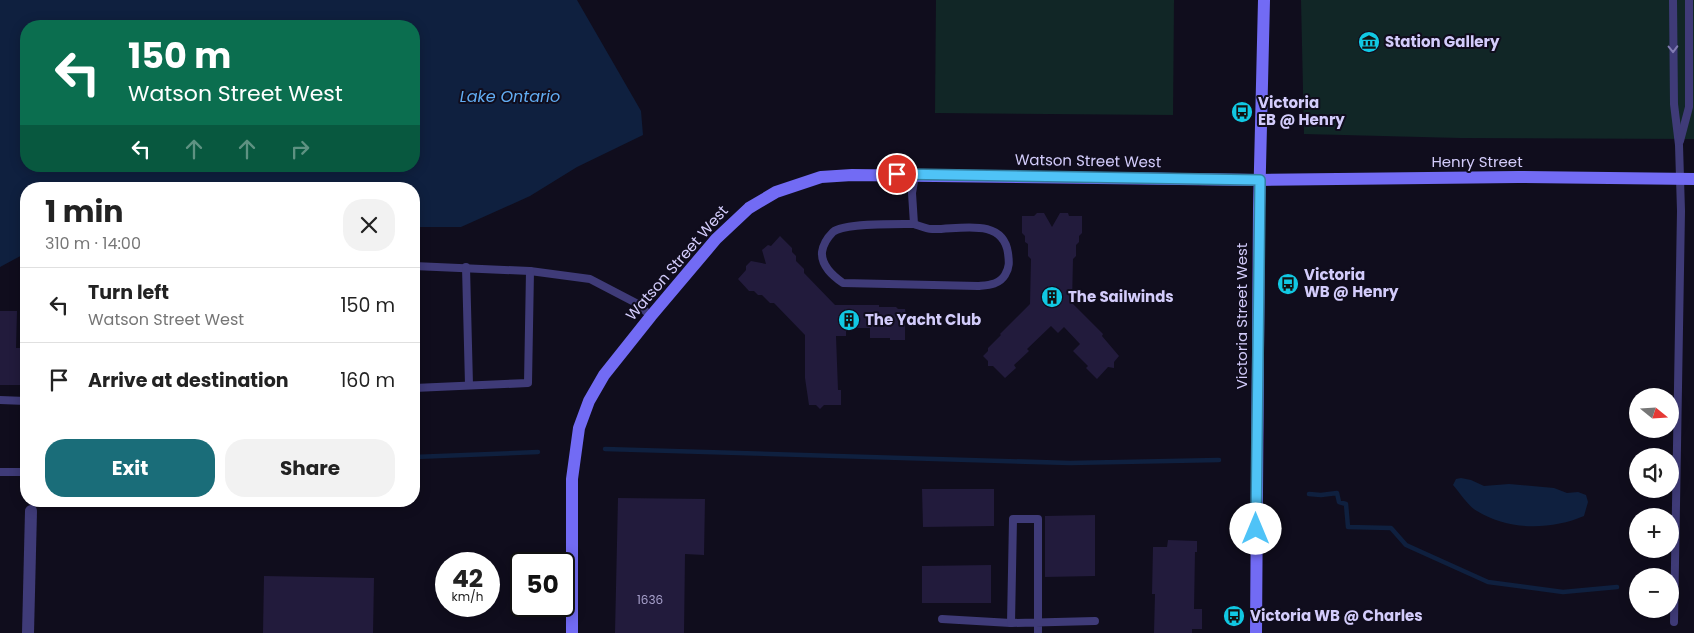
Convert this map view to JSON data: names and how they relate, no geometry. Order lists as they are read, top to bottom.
{
  "streets": {
    "main road": ["Watson Street West", "Henry Street", "Victoria Street West"]
  },
  "crossings": [
    ["Watson Street West", "Henry Street"],
    ["Watson Street West", "Victoria Street West"],
    ["Henry Street", "Victoria Street West"]
  ],
  "water": ["Lake Ontario"],
  "places": {
    "museum": ["Station Gallery"],
    "bus stop": ["Victoria EB @ Henry", "Victoria WB @ Henry", "Victoria WB @ Charles"],
    "building": ["The Sailwinds", "The Yacht Club"]
  },
  "house_numbers": ["1636"],
  "north": "right",
  "page": {
    "turn": ["150 m", "Watson Street West"],
    "heading": ["1 min", "310 m · 14:00"],
    "list": [
      {
        "name": "Turn left",
        "note": "Watson Street West",
        "value": "150 m"
      },
      {
        "name": "Arrive at destination",
        "value": "160 m"
      }
    ],
    "map_buttons": ["+", "−"],
    "buttons": ["Exit", "Share"],
    "speed": "42 km/h",
    "limit": "50"
  }
}
